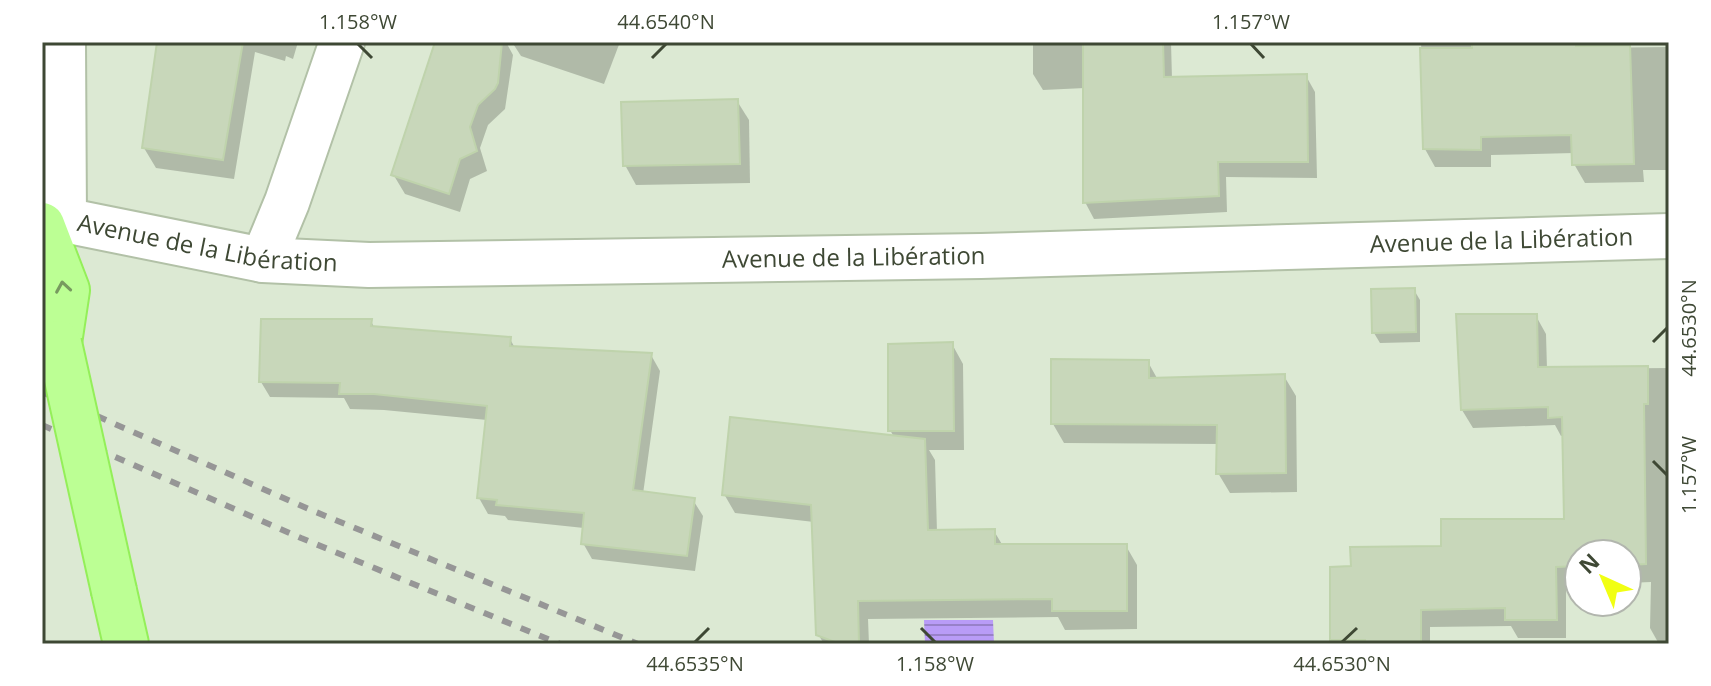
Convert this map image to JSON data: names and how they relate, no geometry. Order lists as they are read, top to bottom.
{
  "streets": {
    "main road": ["Avenue de la Libération"]
  },
  "north": "top left",
  "coordinates": [
    "1.158°W",
    "44.6540°N",
    "1.157°W",
    "44.6530°N",
    "44.6535°N"
  ]
}
